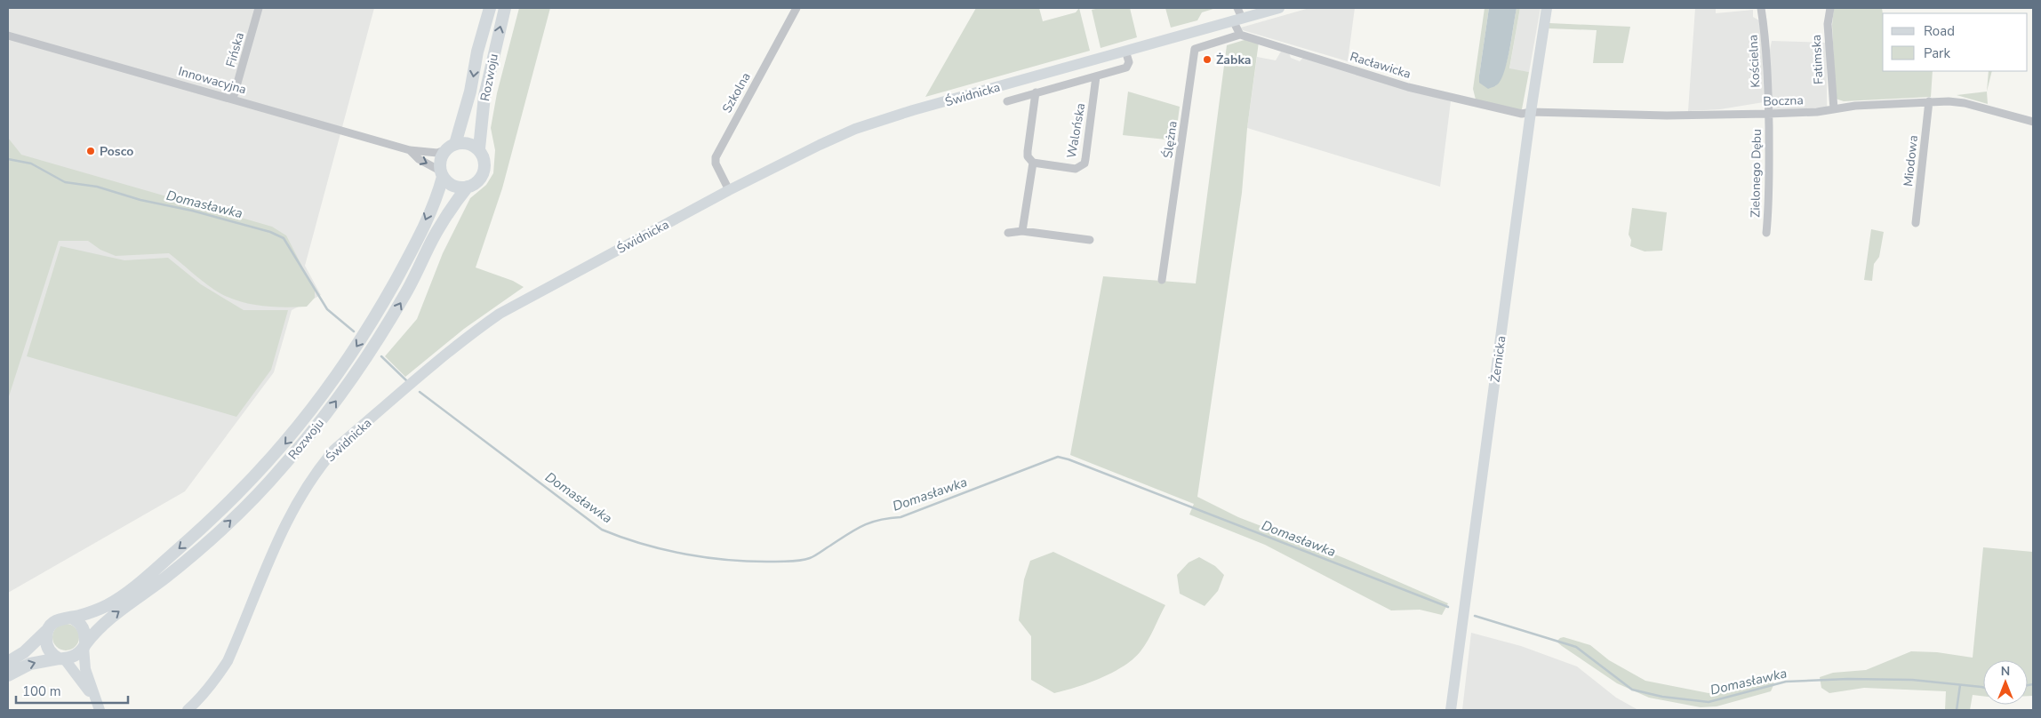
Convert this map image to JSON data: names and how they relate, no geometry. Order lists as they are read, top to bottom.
{
  "streets": {
    "main road": ["Rozwoju"],
    "street": [
      "Fińska",
      "Fatimska",
      "Kościelna",
      "Racławicka",
      "Innowacyjna",
      "Szkolna",
      "Świdnicka",
      "Boczna",
      "Walońska",
      "Ślężna",
      "Miodowa",
      "Zielonego Dębu",
      "Żernicka"
    ]
  },
  "crossings": [
    ["Fińska", "Innowacyjna"],
    ["Fatimska", "Boczna"],
    ["Kościelna", "Boczna"],
    ["Kościelna", "Zielonego Dębu"],
    ["Racławicka", "Boczna"],
    ["Racławicka", "Ślężna"],
    ["Racławicka", "Żernicka"],
    ["Rozwoju", "Innowacyjna"],
    ["Szkolna", "Świdnicka"],
    ["Boczna", "Miodowa"],
    ["Boczna", "Zielonego Dębu"],
    ["Boczna", "Żernicka"]
  ],
  "water": ["Domasławka"],
  "places": ["Żabka", "Posco"],
  "legend": ["Road", "Park"],
  "scale_bar": "100 m",
  "north": "top"
}
